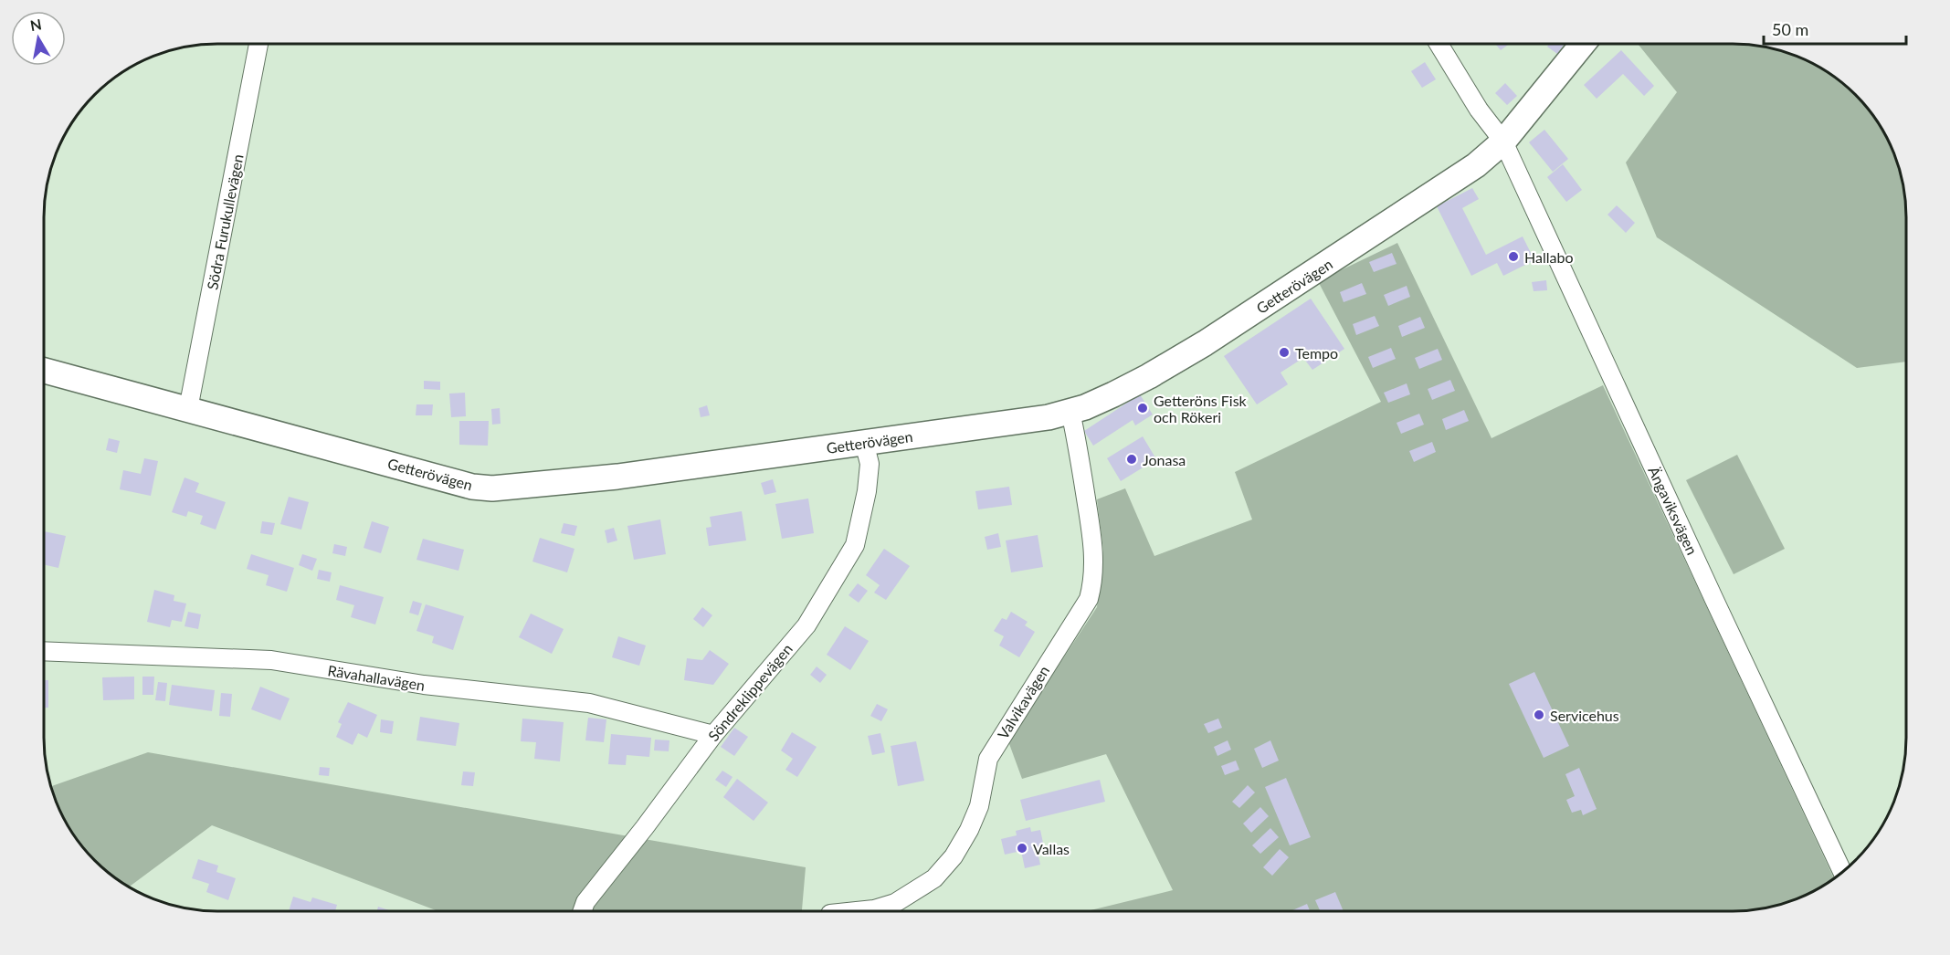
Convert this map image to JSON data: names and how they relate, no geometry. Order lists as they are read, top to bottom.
{
  "streets": {
    "street": [
      "Södra Furukullevägen",
      "Getterövägen",
      "Ängaviksvägen",
      "Rävahallavägen",
      "Söndreklippevägen",
      "Valvikavägen"
    ]
  },
  "crossings": [
    ["Södra Furukullevägen", "Getterövägen"],
    ["Getterövägen", "Ängaviksvägen"],
    ["Getterövägen", "Söndreklippevägen"],
    ["Getterövägen", "Valvikavägen"],
    ["Rävahallavägen", "Söndreklippevägen"]
  ],
  "places": [
    "Hallabo",
    "Tempo",
    "Getteröns Fisk och Rökeri",
    "Jonasa",
    "Servicehus",
    "Vallas"
  ],
  "scale_bar": "50 m",
  "north": "top"
}
